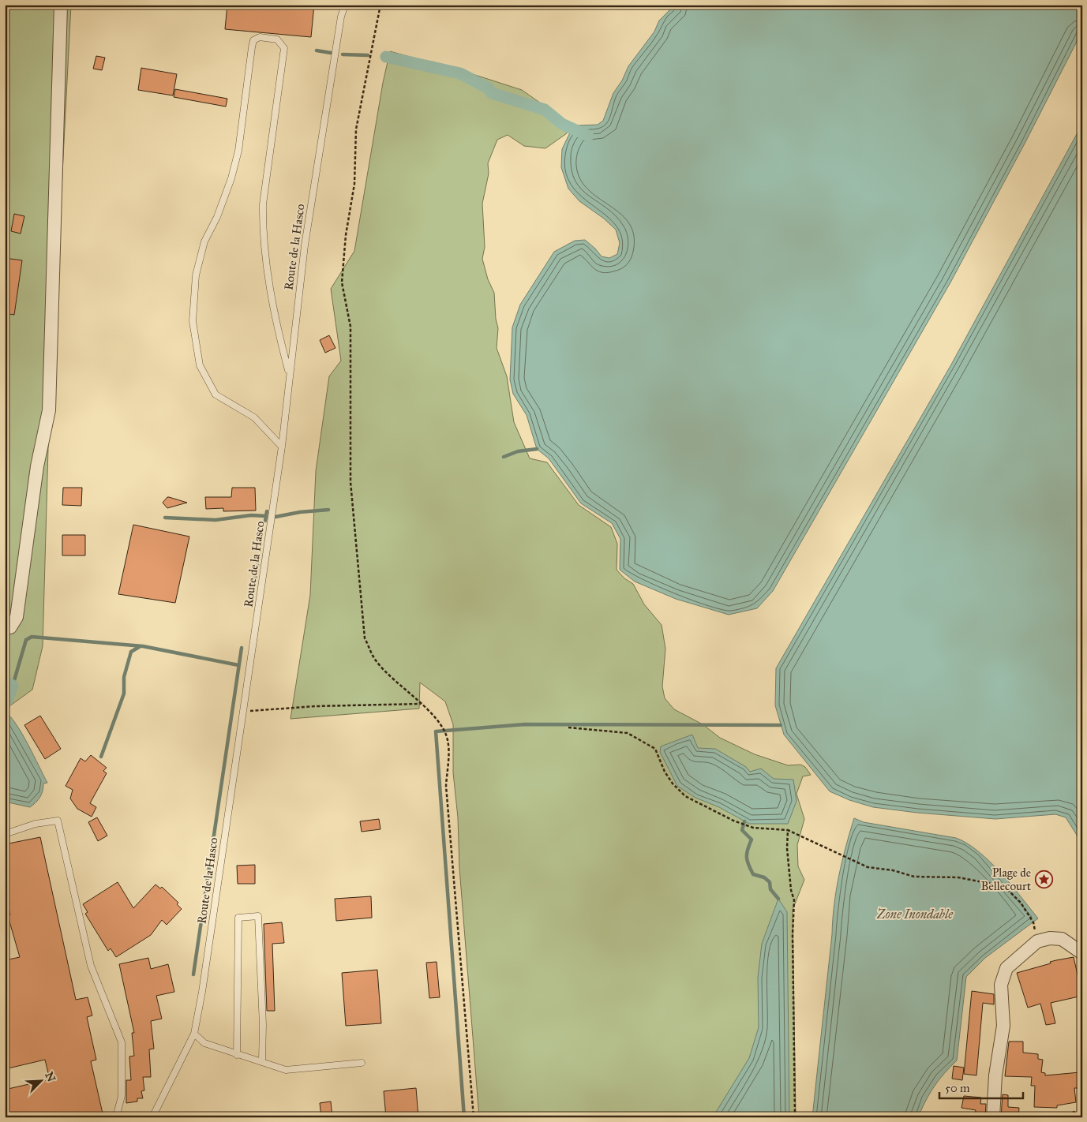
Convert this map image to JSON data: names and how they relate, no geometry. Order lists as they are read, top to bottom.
{
  "streets": {
    "lane": ["Route de la Hasco"]
  },
  "water": ["Zone Inondable"],
  "places": {
    "place": ["Plage de Bellecourt"]
  },
  "scale_bar": "50 m",
  "north": "top right"
}
